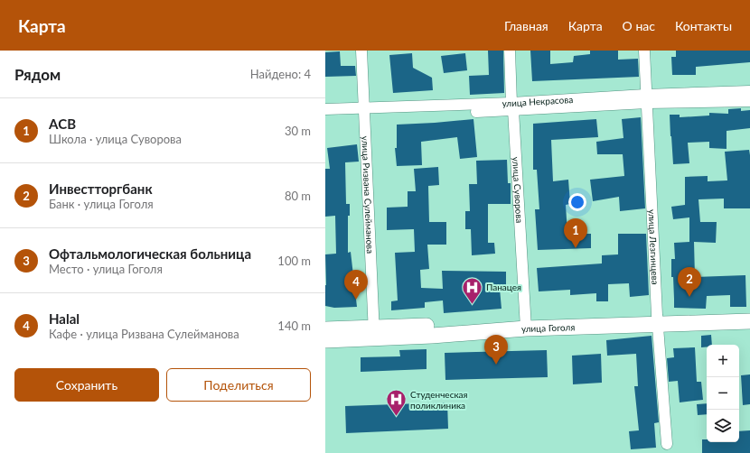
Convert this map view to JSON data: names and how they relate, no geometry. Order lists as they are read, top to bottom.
{
  "streets": {
    "street": [
      "улица Некрасова",
      "улица Суворова",
      "улица Ризвана Сулейманова",
      "улица Лезгинцева",
      "улица Гоголя"
    ]
  },
  "crossings": [
    ["улица Некрасова", "улица Суворова"],
    ["улица Некрасова", "улица Ризвана Сулейманова"],
    ["улица Некрасова", "улица Лезгинцева"],
    ["улица Суворова", "улица Гоголя"],
    ["улица Ризвана Сулейманова", "улица Гоголя"],
    ["улица Лезгинцева", "улица Гоголя"]
  ],
  "places": {
    "hospital": ["Панацея", "Студенческая поликлиника"]
  },
  "page": {
    "header": "Карта",
    "nav": [
      "Главная",
      "Карта",
      "О нас",
      "Контакты"
    ],
    "heading": ["Рядом", "Найдено: 4"],
    "list": [
      {
        "mark": "1",
        "name": "АCB",
        "note": "Школа · улица Суворова",
        "value": "30 m"
      },
      {
        "mark": "2",
        "name": "Инвестторгбанк",
        "note": "Банк · улица Гоголя",
        "value": "80 m"
      },
      {
        "mark": "3",
        "name": "Офтальмологическая больница",
        "note": "Место · улица Гоголя",
        "value": "100 m"
      },
      {
        "mark": "4",
        "name": "Halal",
        "note": "Кафе · улица Ризвана Сулейманова",
        "value": "140 m"
      }
    ],
    "pins": [
      "1",
      "2",
      "4",
      "3"
    ],
    "map_buttons": ["+", "−"],
    "buttons": ["Сохранить", "Поделиться"]
  }
}
